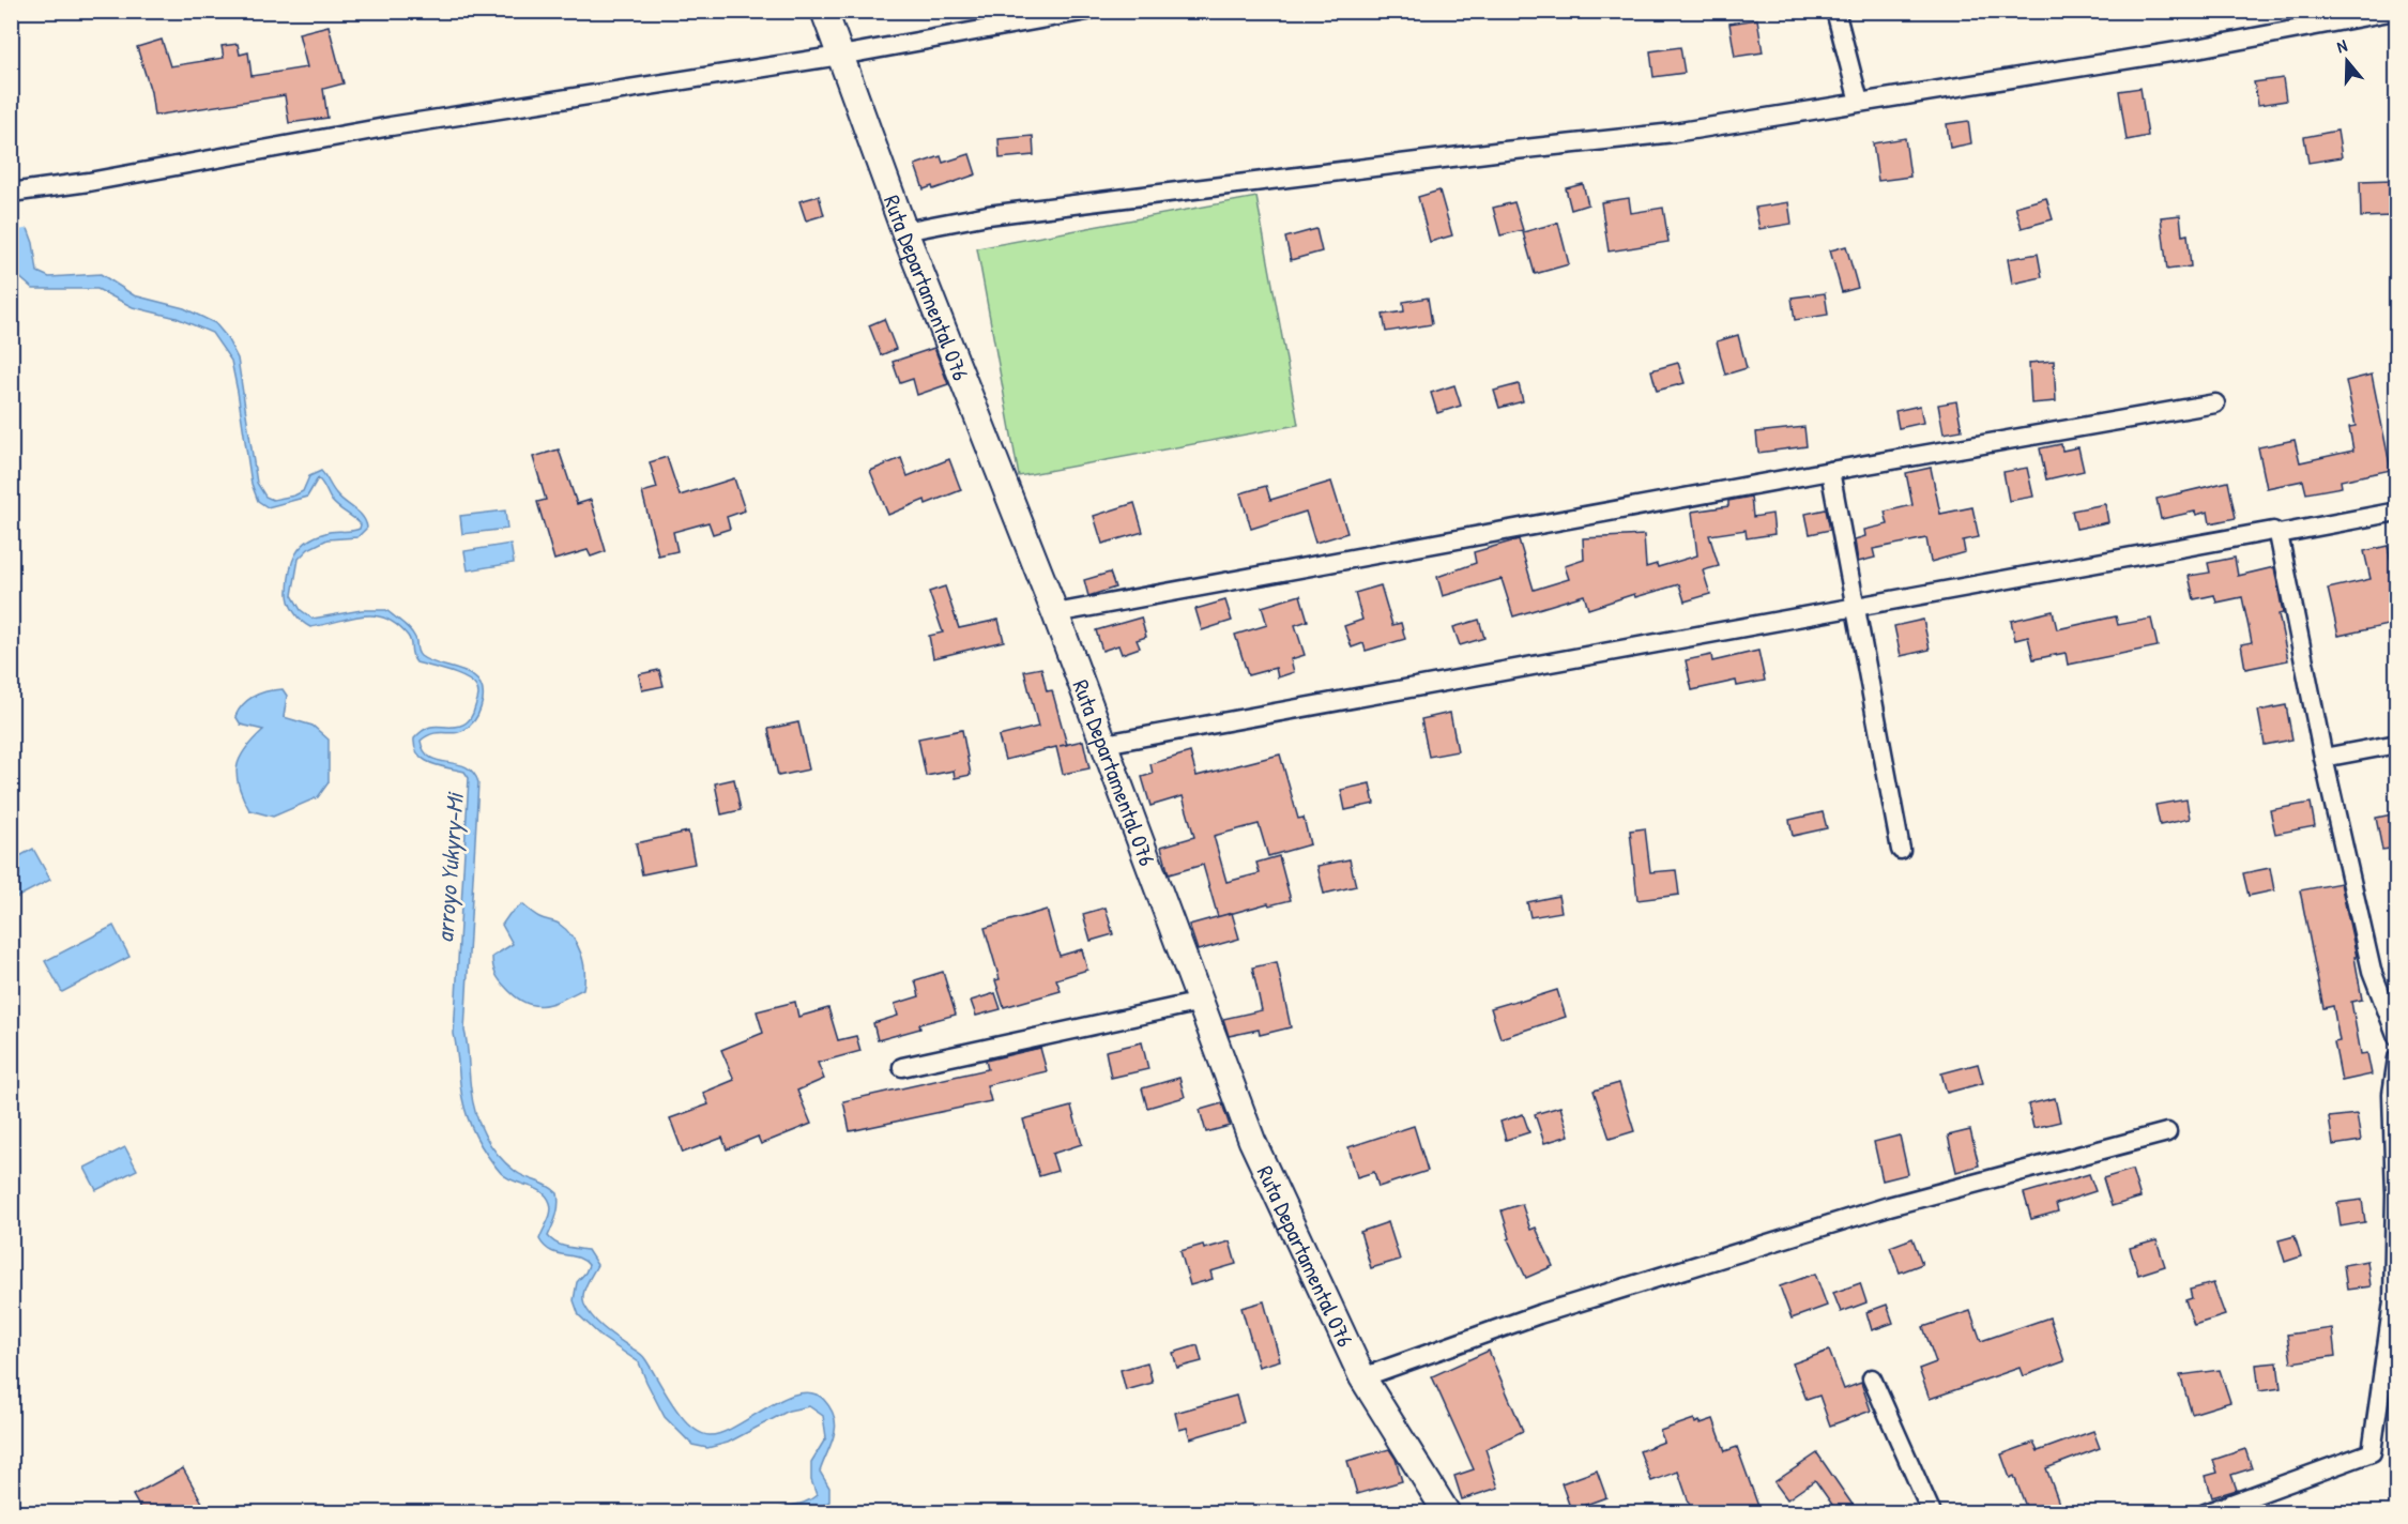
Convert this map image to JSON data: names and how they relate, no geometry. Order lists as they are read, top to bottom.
{
  "streets": {
    "main road": ["Ruta Departamental 076"]
  },
  "water": ["arroyo Yukyry-Mi"],
  "north": "top"
}
